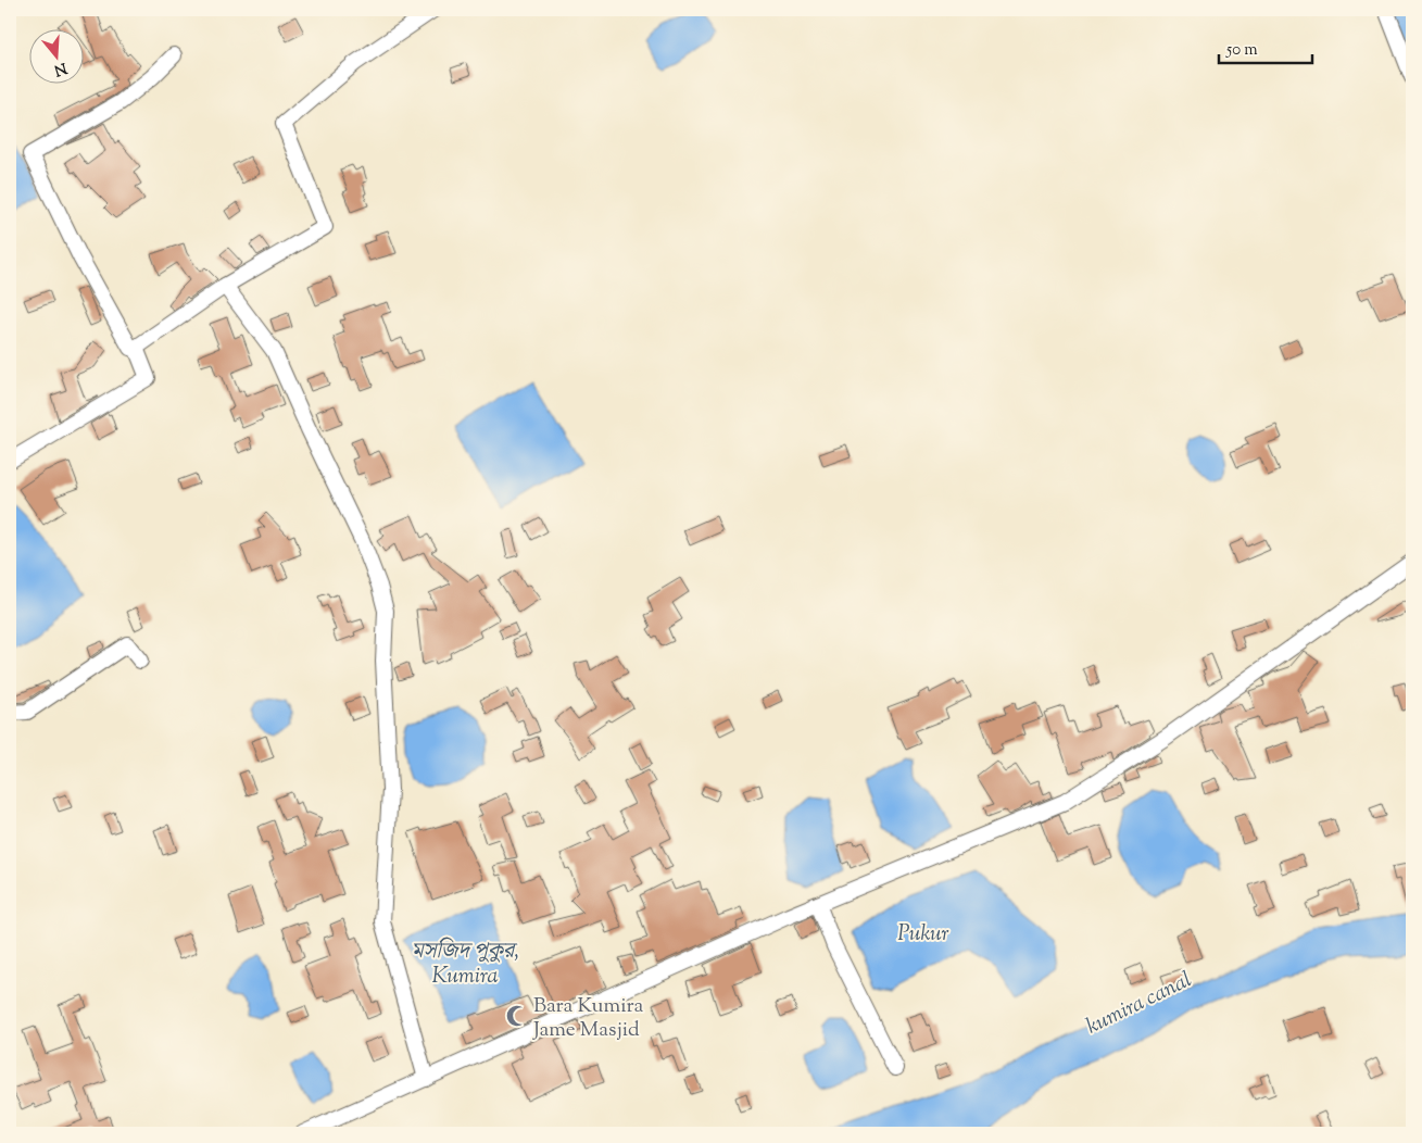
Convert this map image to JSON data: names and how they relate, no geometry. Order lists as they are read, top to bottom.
{
  "water": ["Pukur", "মসজিদ পুকুর, Kumira", "kumira canal"],
  "places": {
    "mosque": ["Bara Kumira Jame Masjid"]
  },
  "scale_bar": "50 m",
  "north": "bottom"
}
